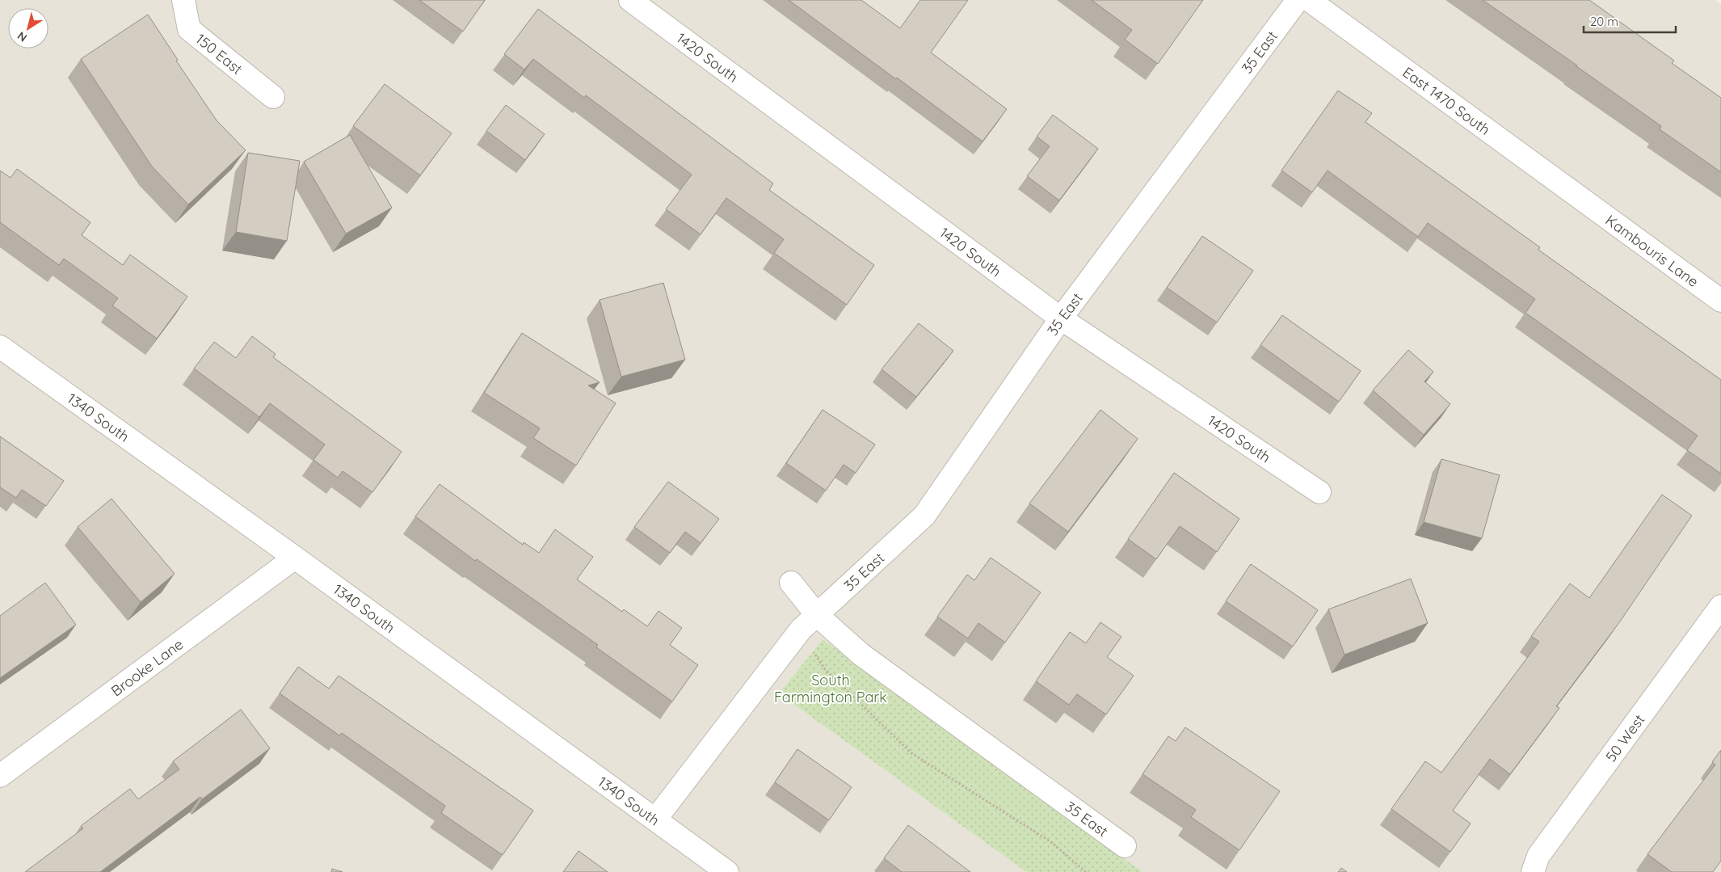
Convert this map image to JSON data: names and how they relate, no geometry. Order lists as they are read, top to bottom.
{
  "streets": {
    "street": [
      "35 East",
      "150 East",
      "1420 South",
      "East 1470 South",
      "Kambouris Lane",
      "1340 South",
      "Brooke Lane",
      "50 West"
    ]
  },
  "crossings": [
    ["35 East", "1420 South"],
    ["35 East", "1340 South"],
    ["East 1470 South", "Kambouris Lane"],
    ["1340 South", "Brooke Lane"]
  ],
  "parks": ["South Farmington Park"],
  "scale_bar": "20 m",
  "north": "bottom left"
}
